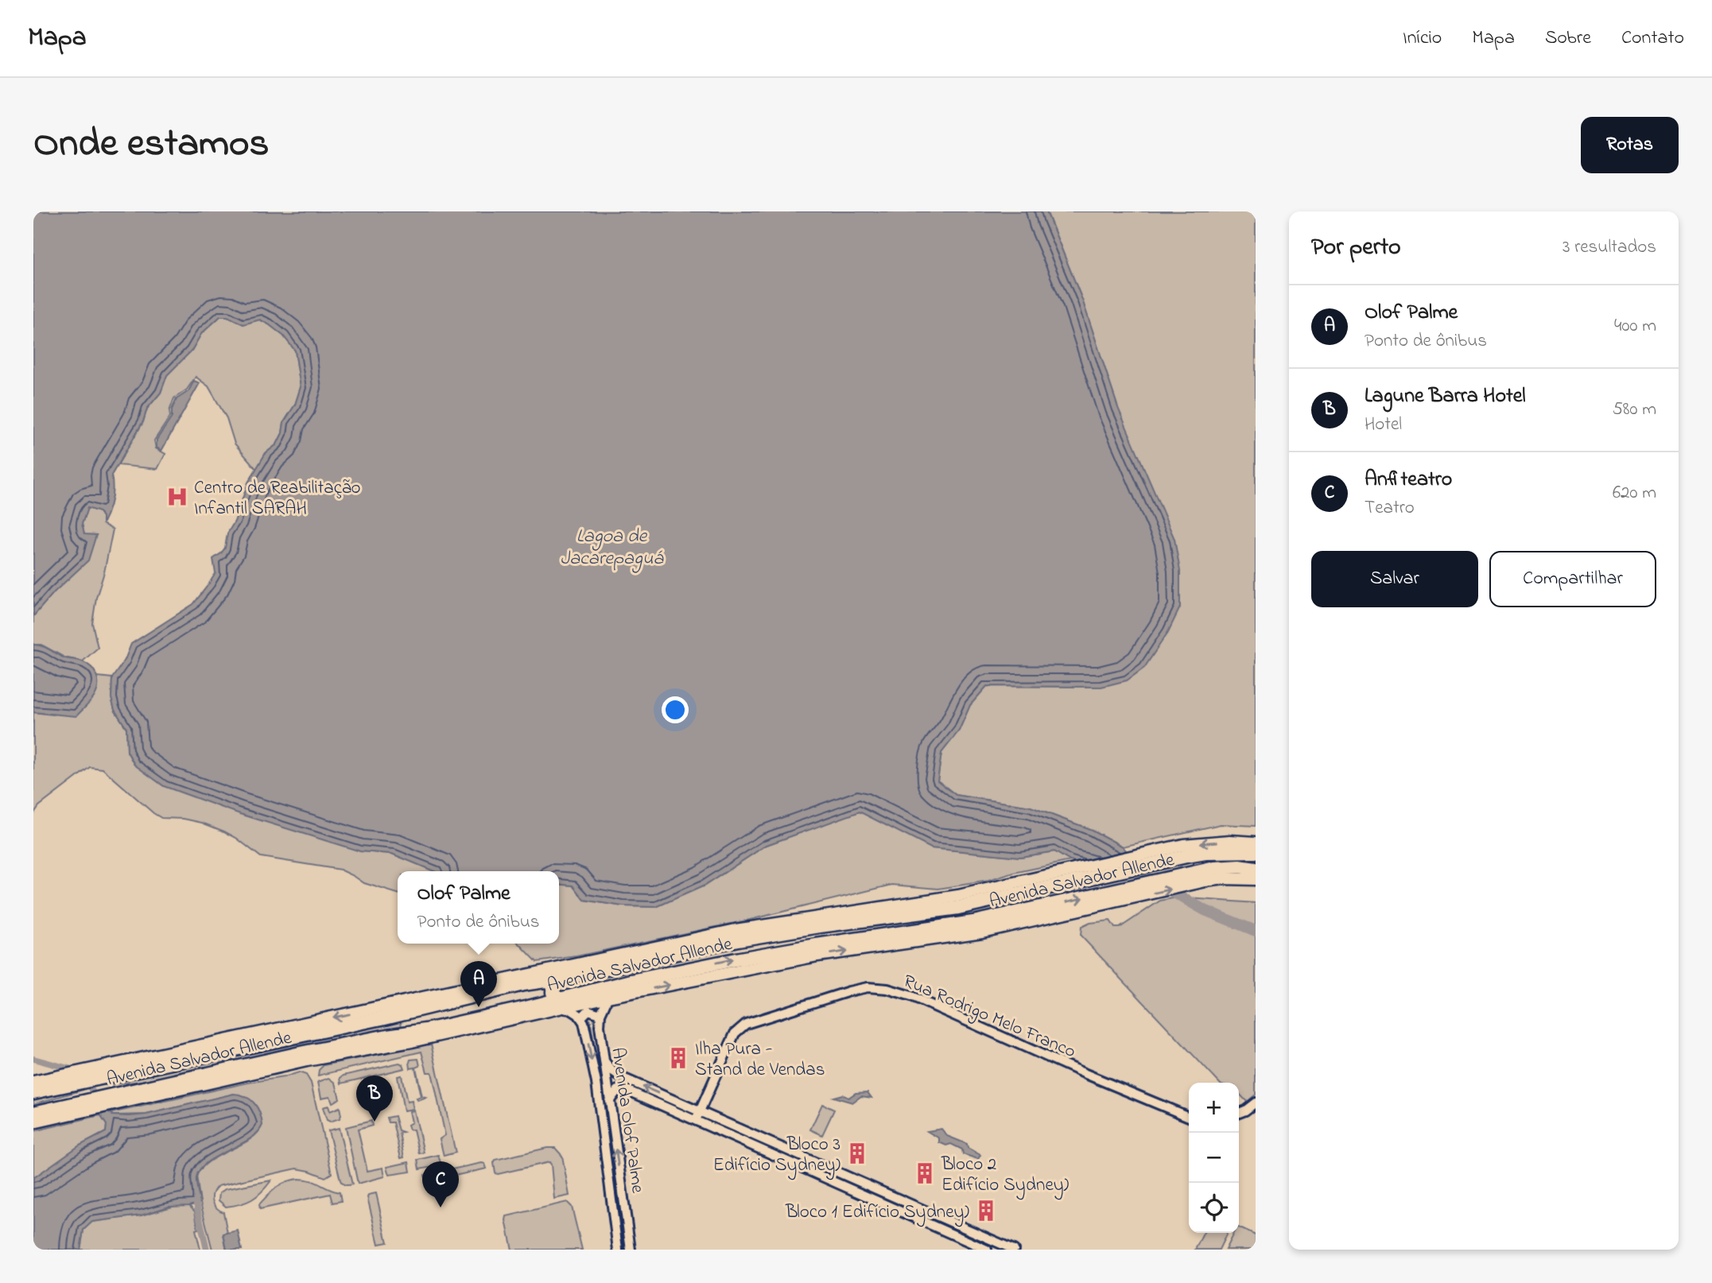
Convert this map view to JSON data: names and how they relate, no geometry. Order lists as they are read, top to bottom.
{
  "streets": {
    "highway": ["Avenida Salvador Allende"],
    "street": ["Rua Rodrigo Melo Franco", "Avenida Olof Palme"]
  },
  "crossings": [
    ["Avenida Salvador Allende", "Avenida Olof Palme"]
  ],
  "water": ["Lagoa de Jacarepaguá"],
  "places": {
    "hospital": ["Centro de Reabilitação Infantil SARAH"],
    "building": [
      "Ilha Pura - Stand de Vendas",
      "Bloco 3 Edifício Sydney)",
      "Bloco 2 Edifício Sydney)",
      "Bloco 1 Edifício Sydney)"
    ]
  },
  "page": {
    "header": "Mapa",
    "nav": [
      "Início",
      "Mapa",
      "Sobre",
      "Contato"
    ],
    "title": "Onde estamos",
    "buttons": [
      "Rotas",
      ["Salvar", "Compartilhar"]
    ],
    "heading": ["Por perto", "3 resultados"],
    "list": [
      {
        "mark": "A",
        "name": "Olof Palme",
        "note": "Ponto de ônibus",
        "value": "400 m"
      },
      {
        "mark": "B",
        "name": "Lagune Barra Hotel",
        "note": "Hotel",
        "value": "580 m"
      },
      {
        "mark": "C",
        "name": "Anfiteatro",
        "note": "Teatro",
        "value": "620 m"
      }
    ],
    "popup": ["Olof Palme", "Ponto de ônibus"],
    "pins": ["A", "B", "C"],
    "map_buttons": ["+", "−"]
  }
}
